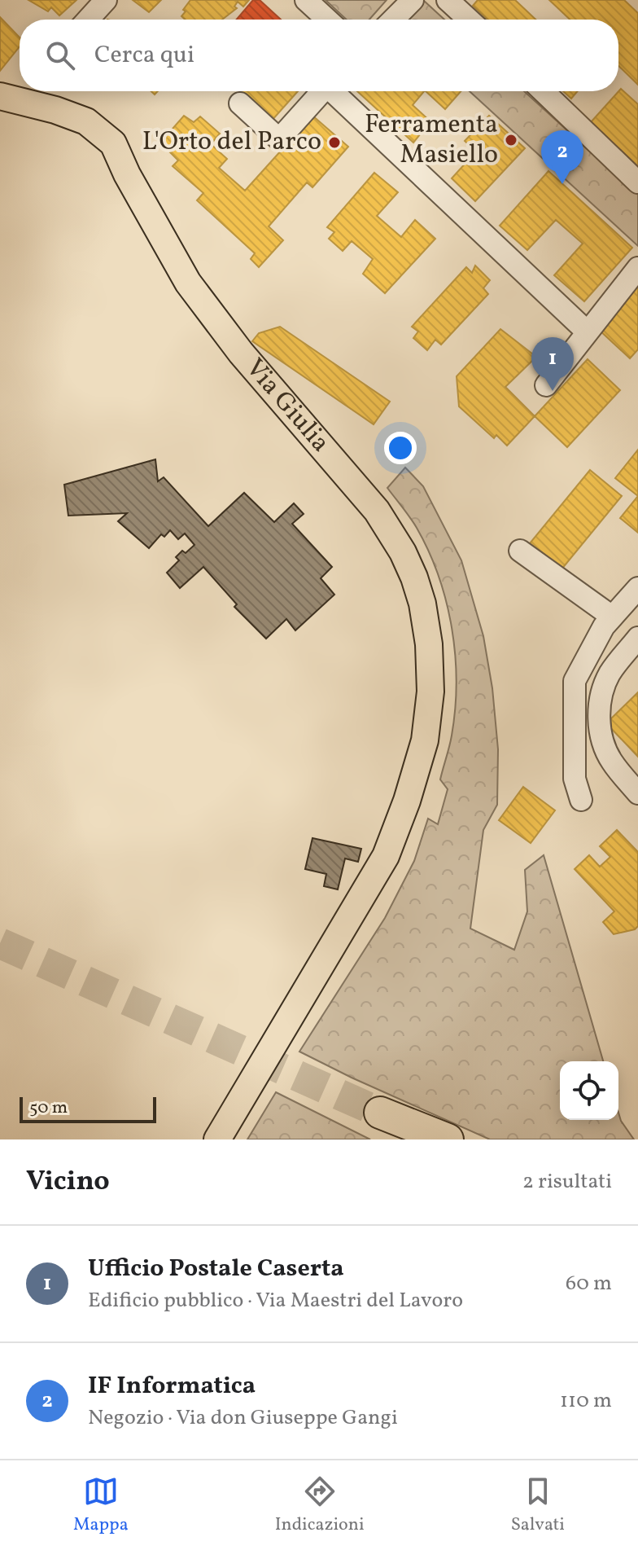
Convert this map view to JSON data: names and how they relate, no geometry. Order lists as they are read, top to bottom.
{
  "streets": {
    "main road": ["Via Giulia"]
  },
  "places": ["Ferramenta Masiello", "L'Orto del Parco"],
  "scale_bar": "50 m",
  "page": {
    "search": "Cerca qui",
    "pins": ["2", "1"],
    "scale": "50 m",
    "heading": ["Vicino", "2 risultati"],
    "list": [
      {
        "mark": "1",
        "name": "Ufficio Postale Caserta",
        "note": "Edificio pubblico · Via Maestri del Lavoro",
        "value": "60 m"
      },
      {
        "mark": "2",
        "name": "IF Informatica",
        "note": "Negozio · Via don Giuseppe Gangi",
        "value": "110 m"
      }
    ],
    "nav": ["Mappa", "Indicazioni", "Salvati"]
  }
}
